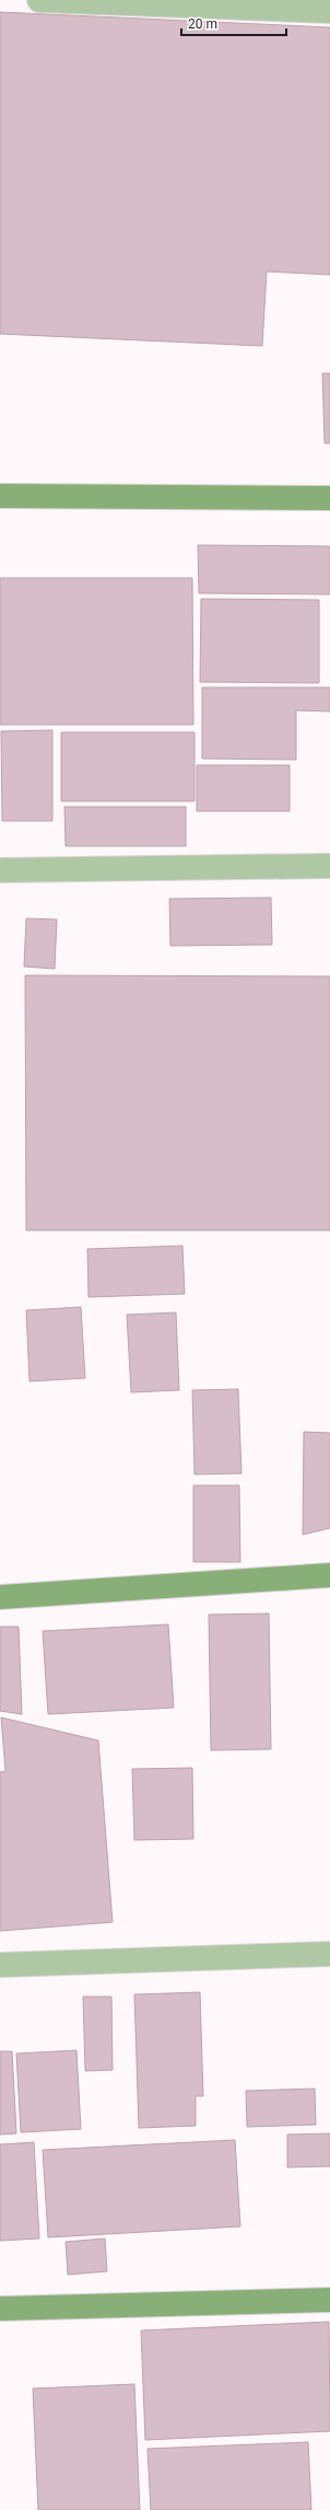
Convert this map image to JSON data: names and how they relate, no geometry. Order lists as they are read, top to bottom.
{
  "scale_bar": "20 m"
}
